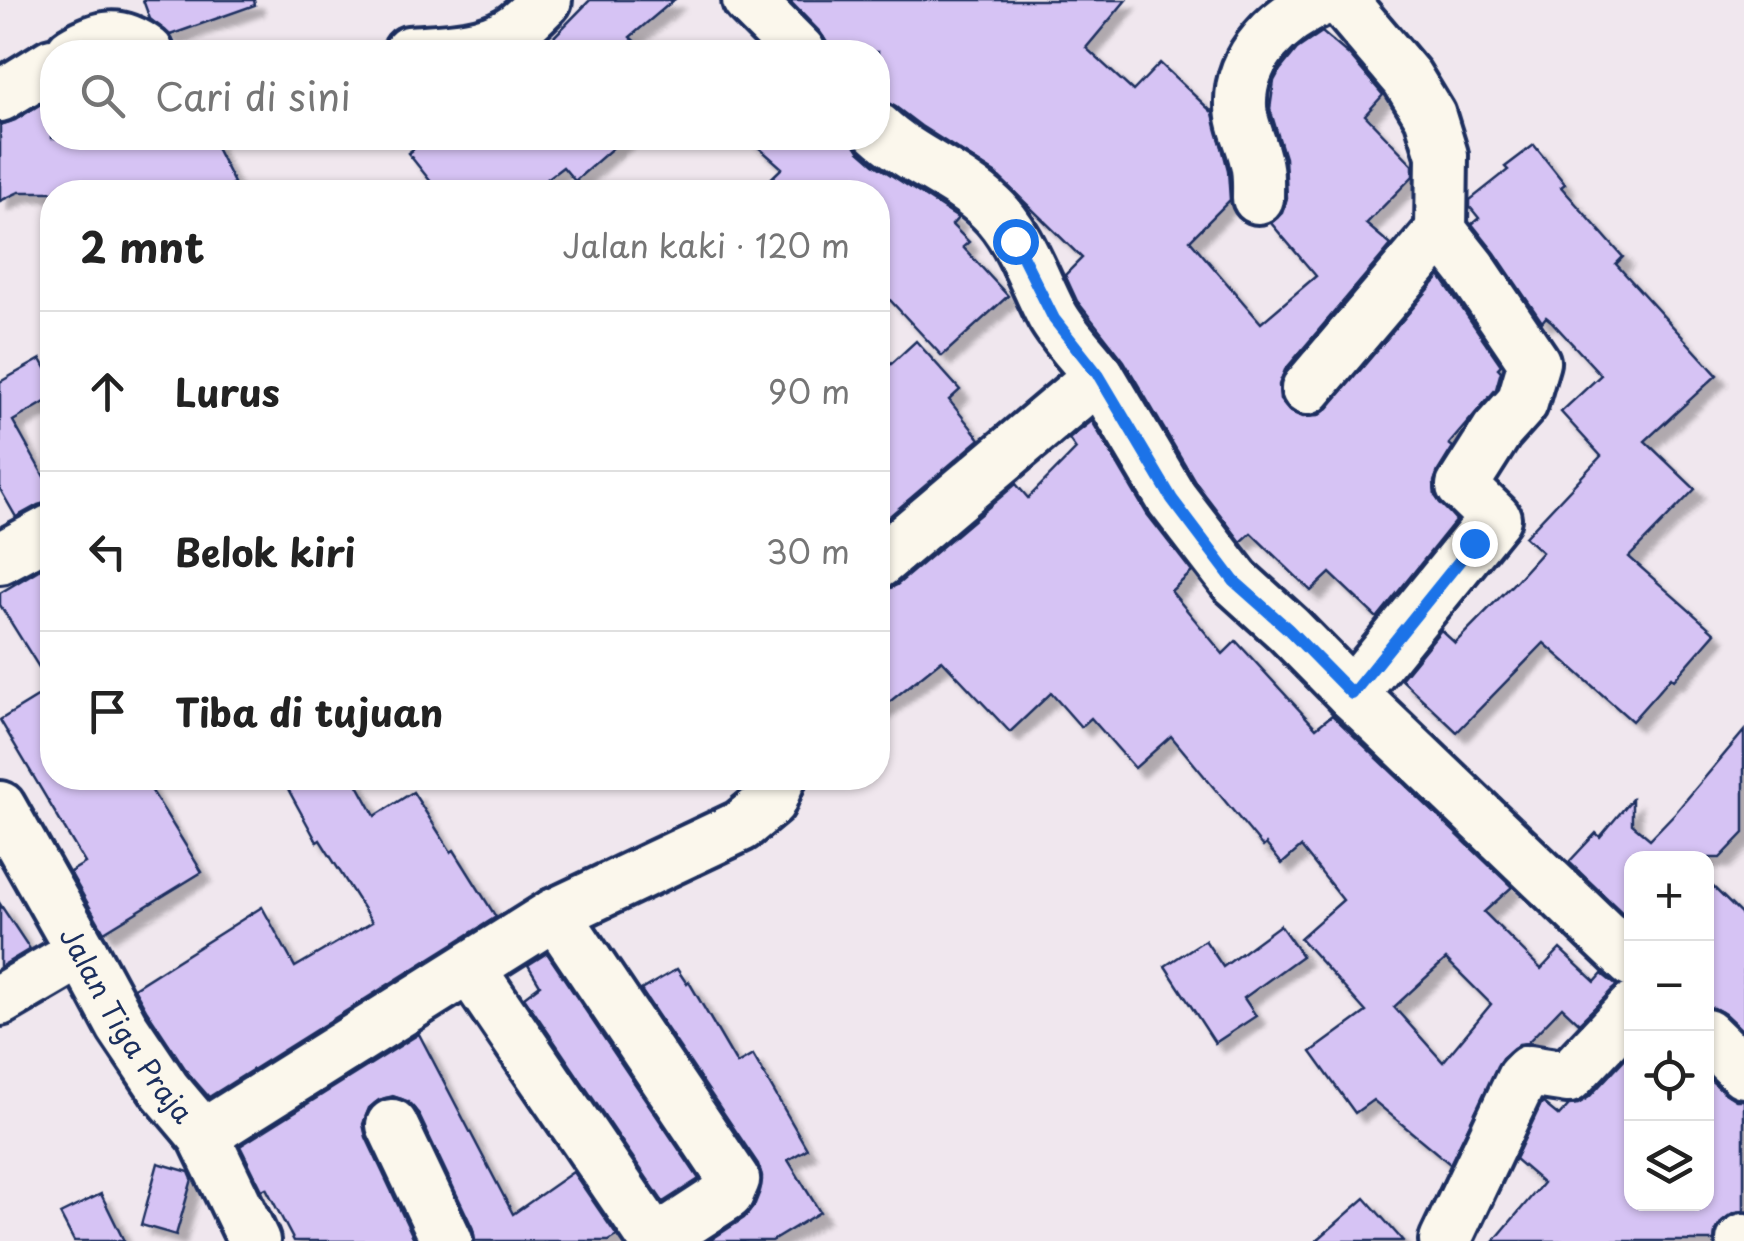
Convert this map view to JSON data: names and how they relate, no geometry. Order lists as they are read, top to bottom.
{
  "streets": {
    "street": ["Jalan Tiga Praja"]
  },
  "page": {
    "search": "Cari di sini",
    "heading": ["2 mnt", "Jalan kaki · 120 m"],
    "list": [
      ["Lurus", "90 m"],
      ["Belok kiri", "30 m"],
      "Tiba di tujuan"
    ],
    "map_buttons": ["+", "−"]
  }
}
